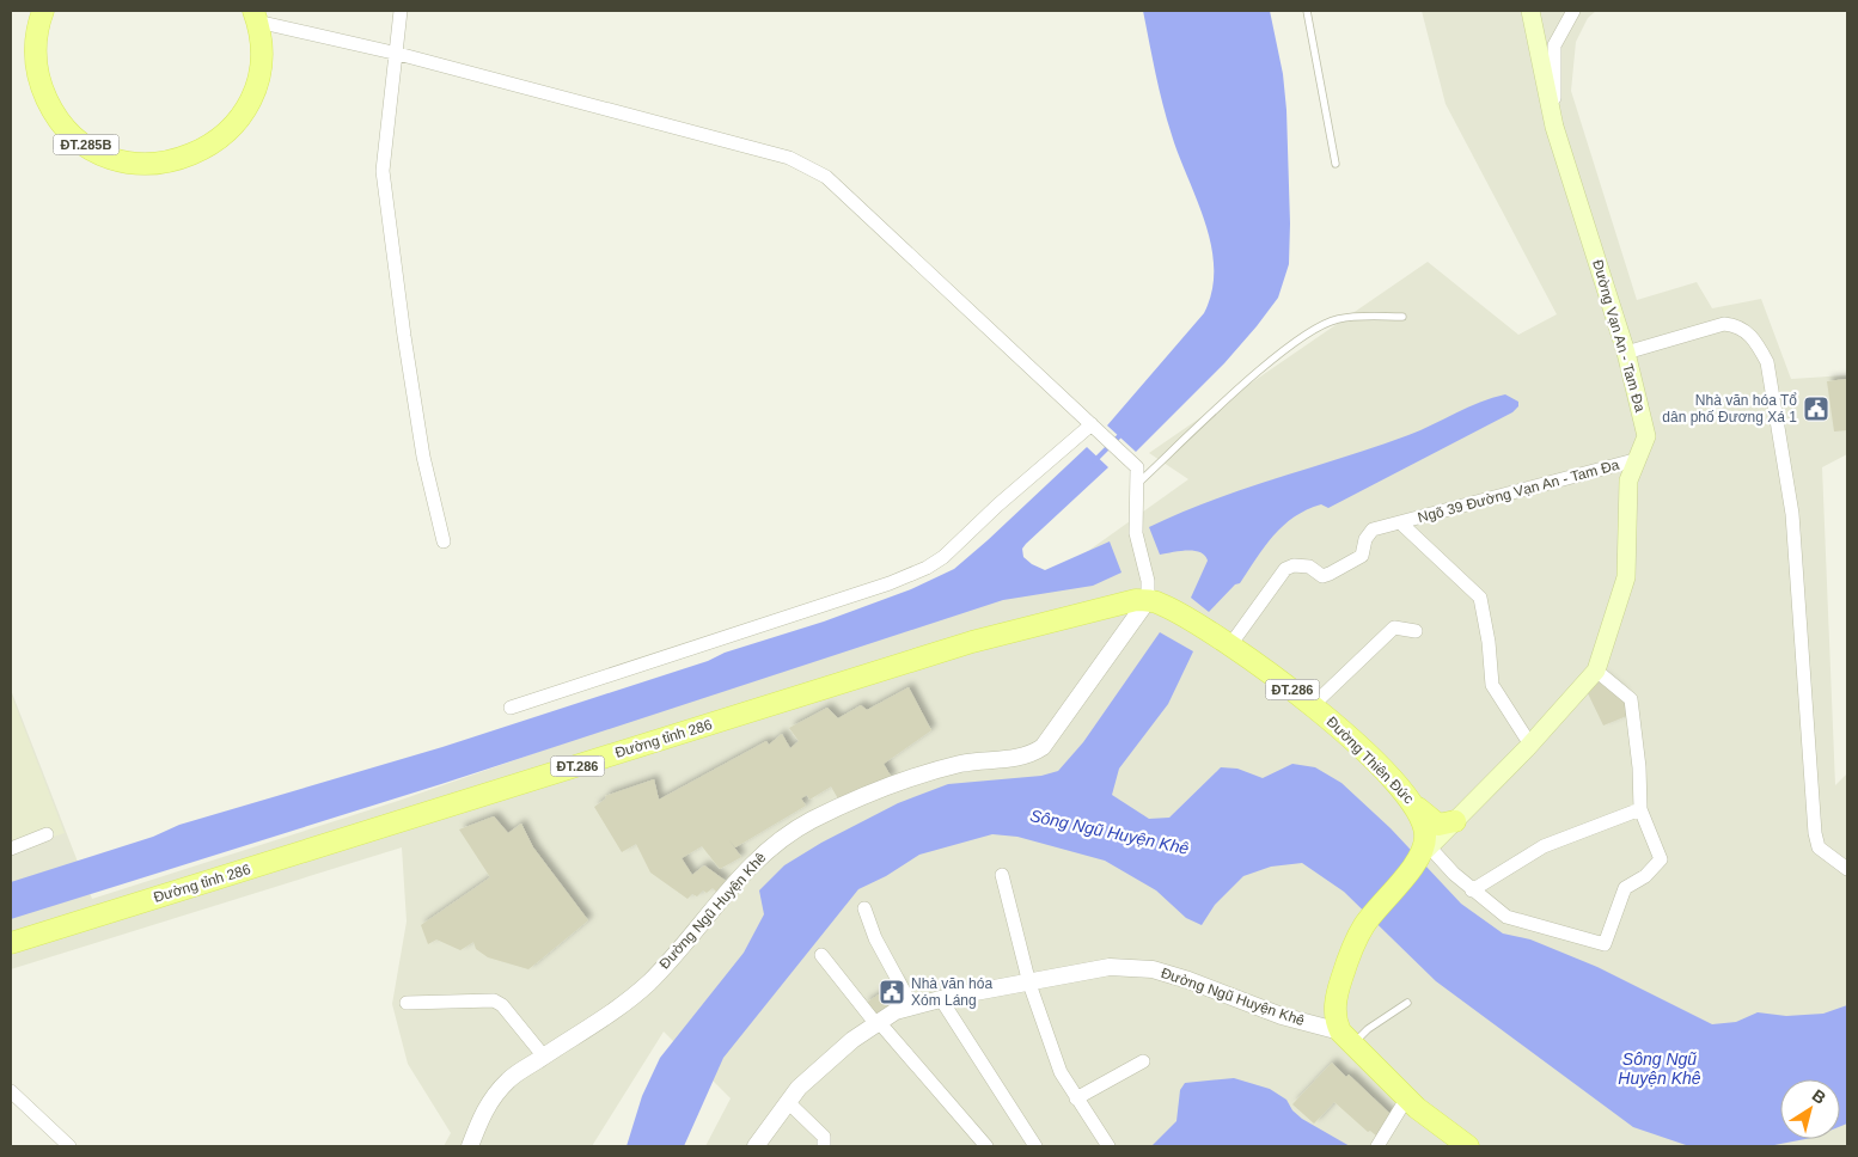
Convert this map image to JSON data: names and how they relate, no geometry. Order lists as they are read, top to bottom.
{
  "streets": {
    "main road": [
      "ĐT.285B",
      "Đường Vạn An - Tam Đa",
      "ĐT.286",
      "Đường tỉnh 286",
      "Đường Thiên Đức"
    ],
    "street": ["Ngõ 39 Đường Vạn An - Tam Đa", "Đường Ngũ Huyện Khê"]
  },
  "crossings": [
    ["Đường Vạn An - Tam Đa", "Ngõ 39 Đường Vạn An - Tam Đa"],
    ["Đường Vạn An - Tam Đa", "ĐT.286"],
    ["Đường Vạn An - Tam Đa", "Đường Thiên Đức"],
    ["Ngõ 39 Đường Vạn An - Tam Đa", "Đường Thiên Đức"],
    ["ĐT.286", "Đường Thiên Đức"],
    ["Đường tỉnh 286", "Đường Thiên Đức"],
    ["Đường tỉnh 286", "Đường Ngũ Huyện Khê"],
    ["Đường Thiên Đức", "Đường Ngũ Huyện Khê"]
  ],
  "water": ["Sông Ngũ Huyện Khê"],
  "places": {
    "public building": ["Nhà văn hóa Tổ dân phố Đương Xá 1", "Nhà văn hóa Xóm Láng"]
  },
  "north": "top right"
}
